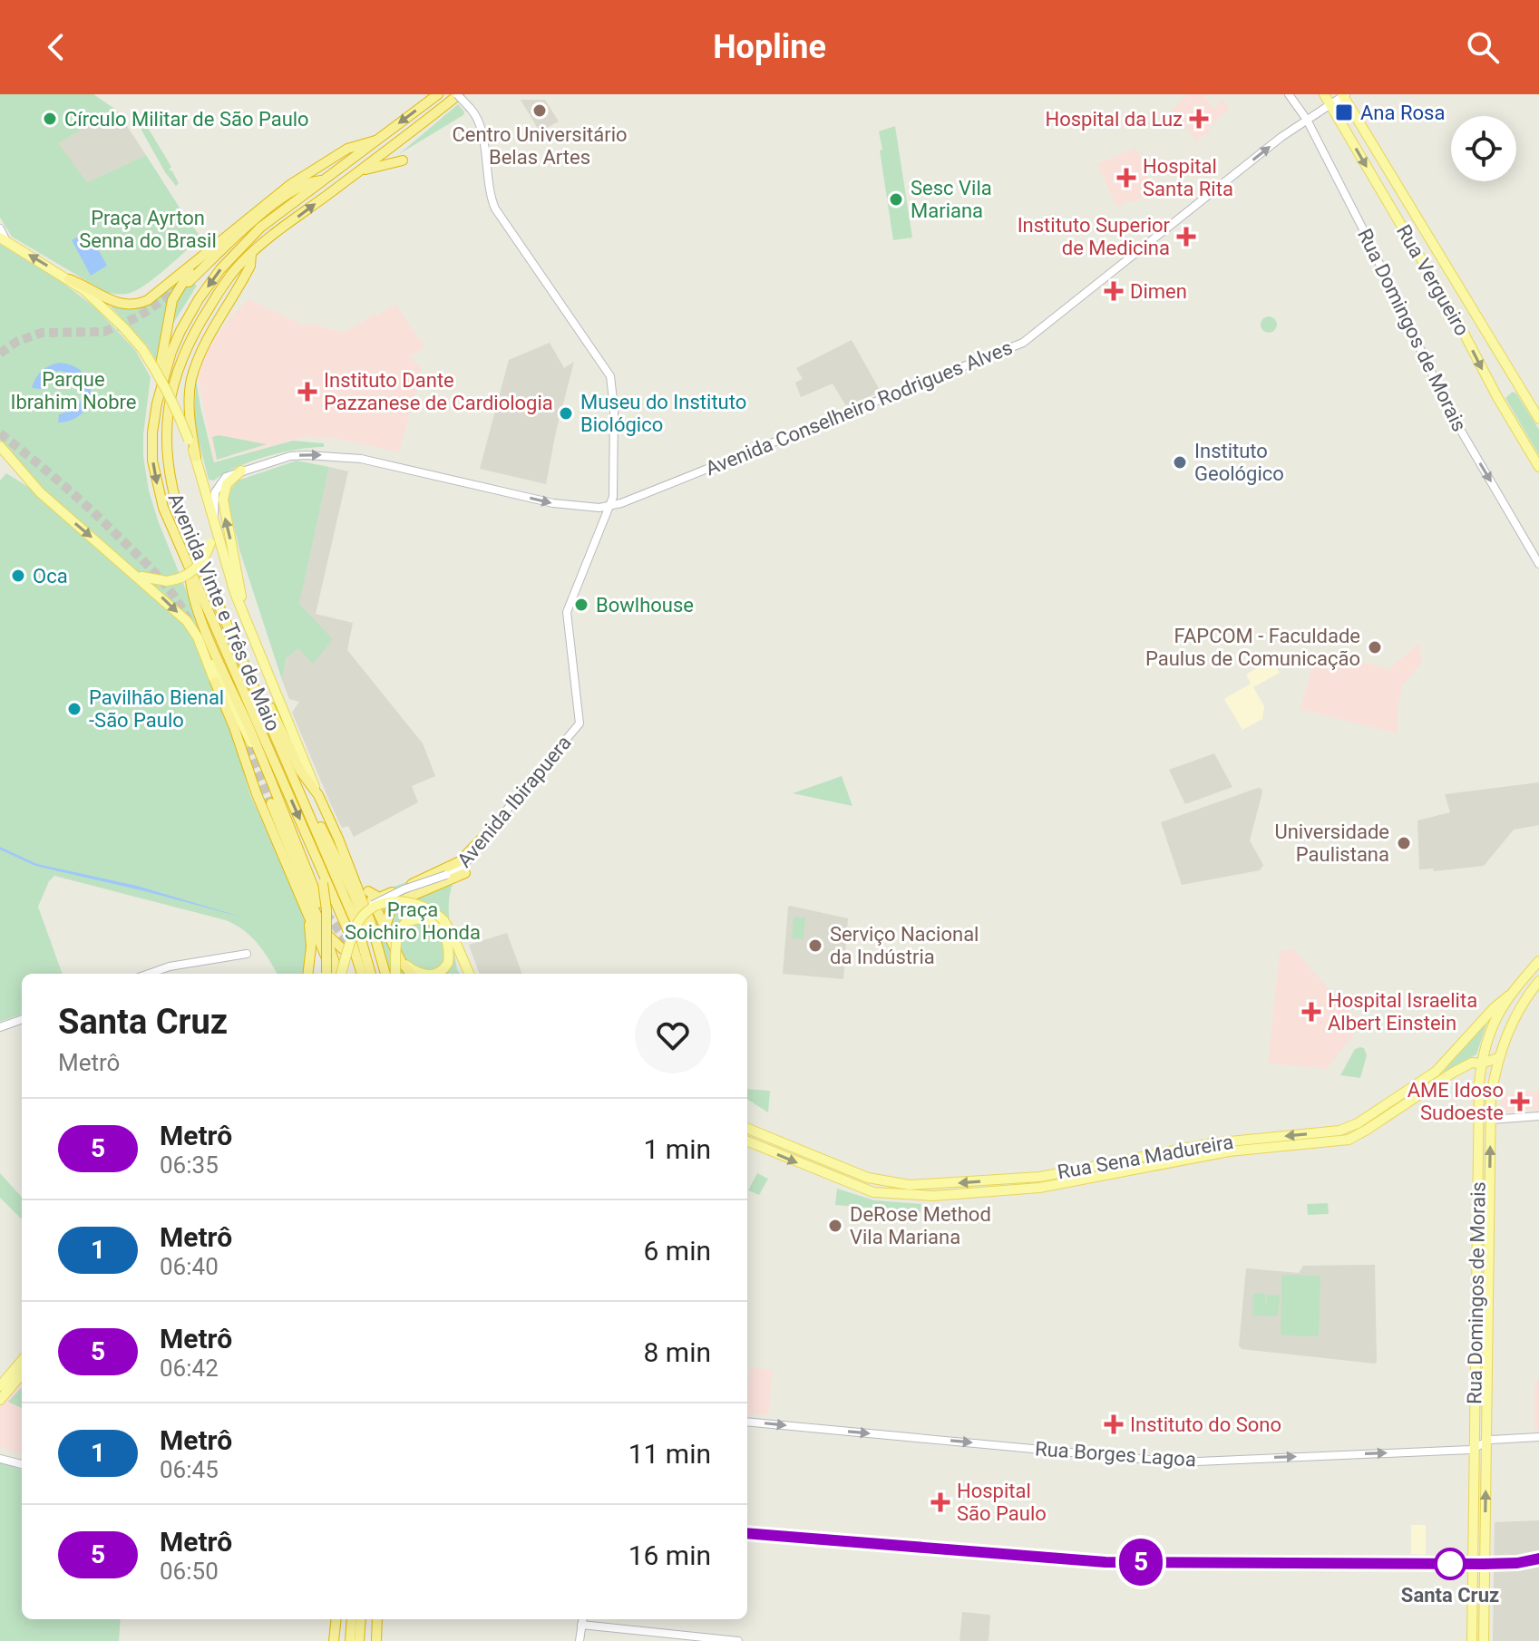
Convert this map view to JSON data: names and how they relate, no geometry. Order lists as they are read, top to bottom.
{
  "streets": {
    "highway": ["Avenida Vinte e Três de Maio"],
    "main road": ["Rua Vergueiro", "Rua Domingos de Morais", "Rua Sena Madureira"],
    "street": ["Avenida Conselheiro Rodrigues Alves", "Avenida Ibirapuera", "Rua Borges Lagoa"]
  },
  "crossings": [
    ["Rua Vergueiro", "Avenida Conselheiro Rodrigues Alves"],
    ["Rua Domingos de Morais", "Avenida Conselheiro Rodrigues Alves"],
    ["Rua Domingos de Morais", "Rua Sena Madureira"],
    ["Rua Domingos de Morais", "Rua Borges Lagoa"],
    ["Avenida Conselheiro Rodrigues Alves", "Avenida Ibirapuera"]
  ],
  "one_way": ["Avenida Conselheiro Rodrigues Alves", "Rua Borges Lagoa"],
  "parks": ["Praça Ayrton Senna do Brasil", "Parque Ibrahim Nobre", "Praça Soichiro Honda"],
  "places": {
    "other": [
      "Centro Universitário Belas Artes",
      "Círculo Militar de São Paulo",
      "Sesc Vila Mariana",
      "Museu do Instituto Biológico",
      "Instituto Geológico",
      "Oca",
      "Bowlhouse",
      "FAPCOM - Faculdade Paulus de Comunicação",
      "Pavilhão Bienal -São Paulo",
      "Universidade Paulistana",
      "Serviço Nacional da Indústria",
      "DeRose Method Vila Mariana",
      "Santa Cruz"
    ],
    "transit": ["Ana Rosa"],
    "health": [
      "Hospital da Luz",
      "Hospital Santa Rita",
      "Instituto Superior de Medicina",
      "Dimen",
      "Instituto Dante Pazzanese de Cardiologia",
      "Hospital Israelita Albert Einstein",
      "AME Idoso Sudoeste",
      "Instituto do Sono",
      "Hospital São Paulo"
    ]
  },
  "lines": ["metro line 5"],
  "page": {
    "header": "Hopline",
    "on_map": "5",
    "heading": ["Santa Cruz", "Metrô"],
    "list": [
      {
        "mark": "5",
        "name": "Metrô",
        "note": "06:35",
        "value": "1 min"
      },
      {
        "mark": "1",
        "name": "Metrô",
        "note": "06:40",
        "value": "6 min"
      },
      {
        "mark": "5",
        "name": "Metrô",
        "note": "06:42",
        "value": "8 min"
      },
      {
        "mark": "1",
        "name": "Metrô",
        "note": "06:45",
        "value": "11 min"
      },
      {
        "mark": "5",
        "name": "Metrô",
        "note": "06:50",
        "value": "16 min"
      }
    ]
  }
}
